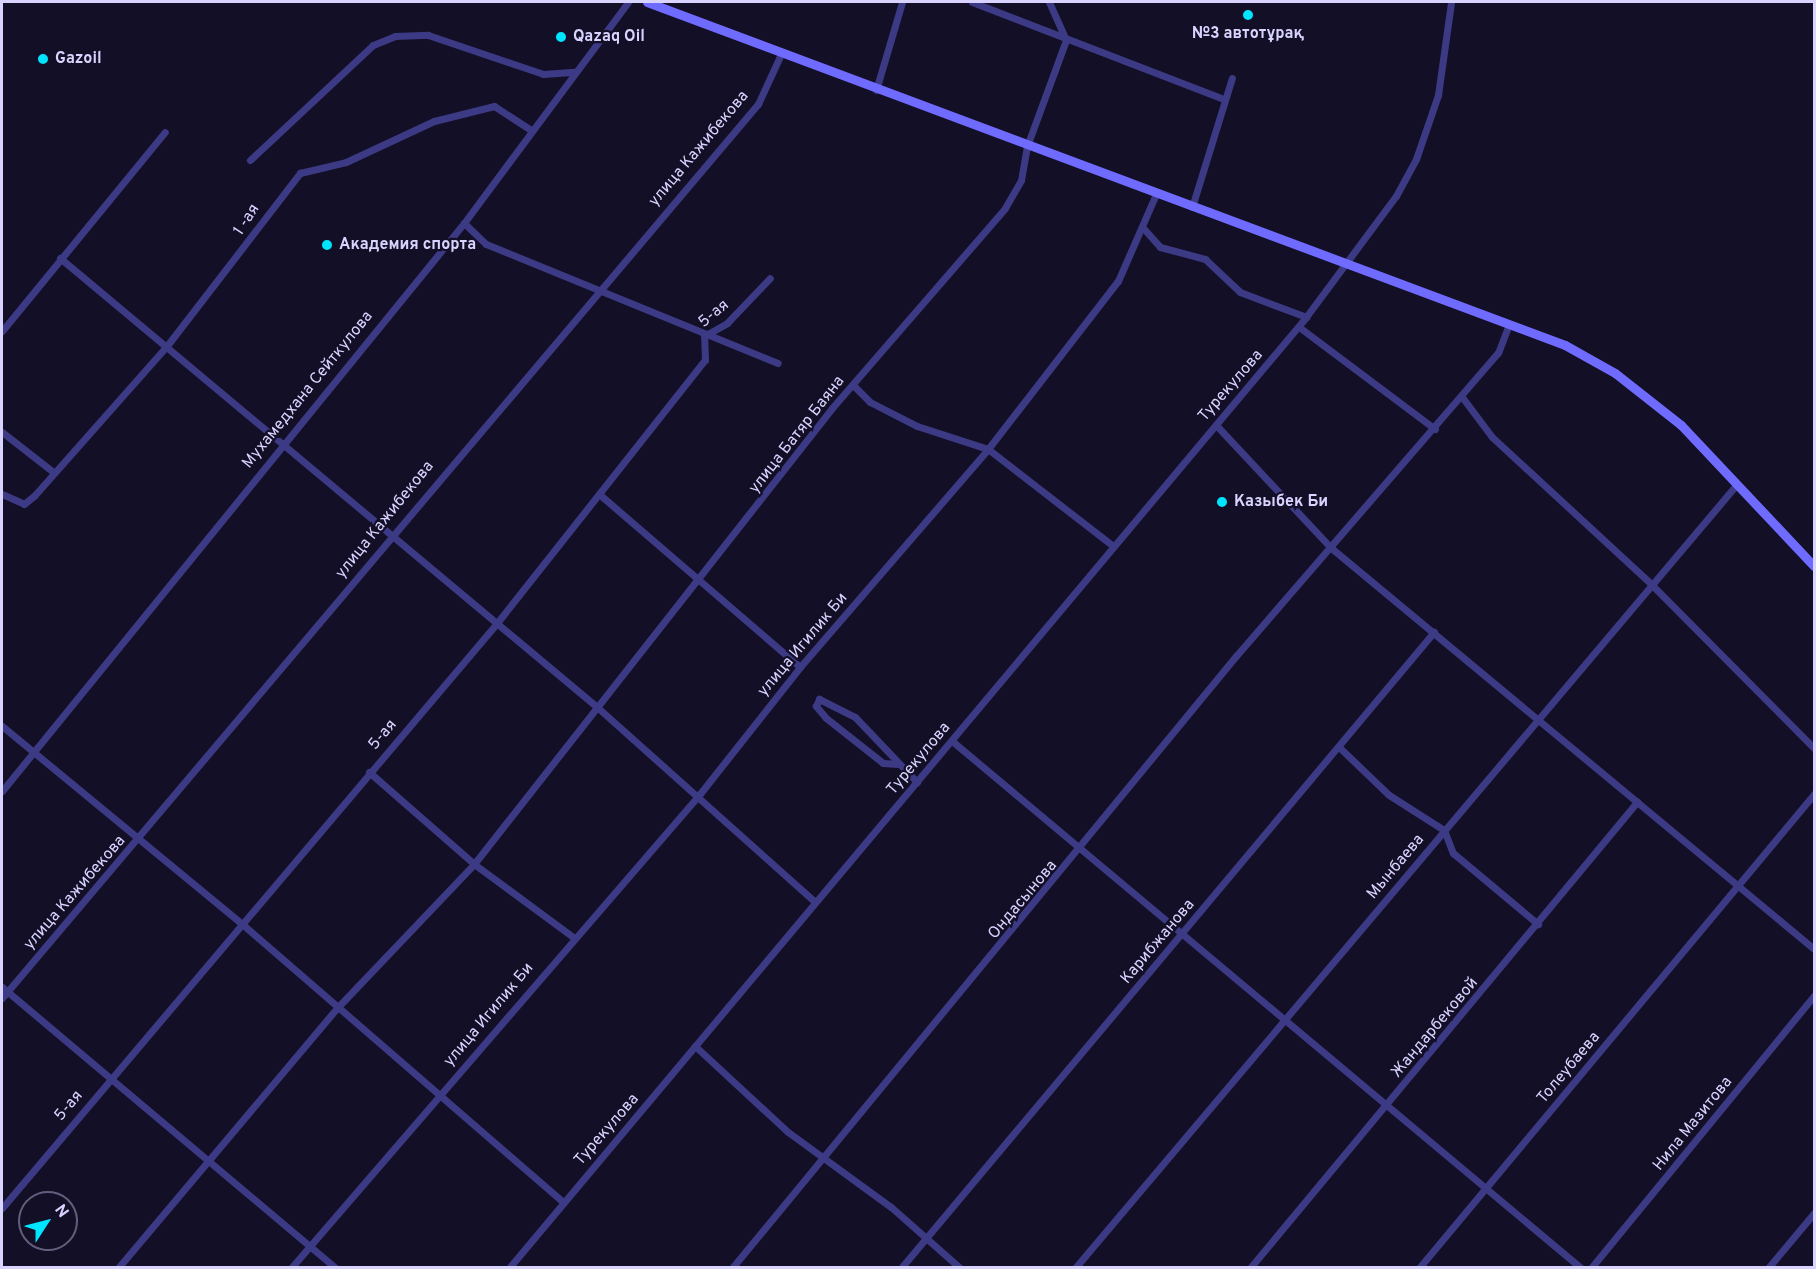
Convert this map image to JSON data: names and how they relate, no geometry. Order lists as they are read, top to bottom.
{
  "streets": {
    "street": [
      "улица Кажибекова",
      "1 -ая",
      "5-ая",
      "Турекулова",
      "Мухамедхана Сейткулова",
      "улица Батяр Баяна",
      "улица Игилик Би",
      "Мынбаева",
      "Ондасынова",
      "Карибжанова",
      "Жандарбековой",
      "Толеубаева",
      "Нила Мазитова"
    ]
  },
  "crossings": [
    ["1 -ая", "Мухамедхана Сейткулова"]
  ],
  "places": [
    "№3 автотұрақ",
    "Qazaq Oil",
    "Gazoil",
    "Академия спорта",
    "Казыбек Би"
  ],
  "north": "top right"
}
